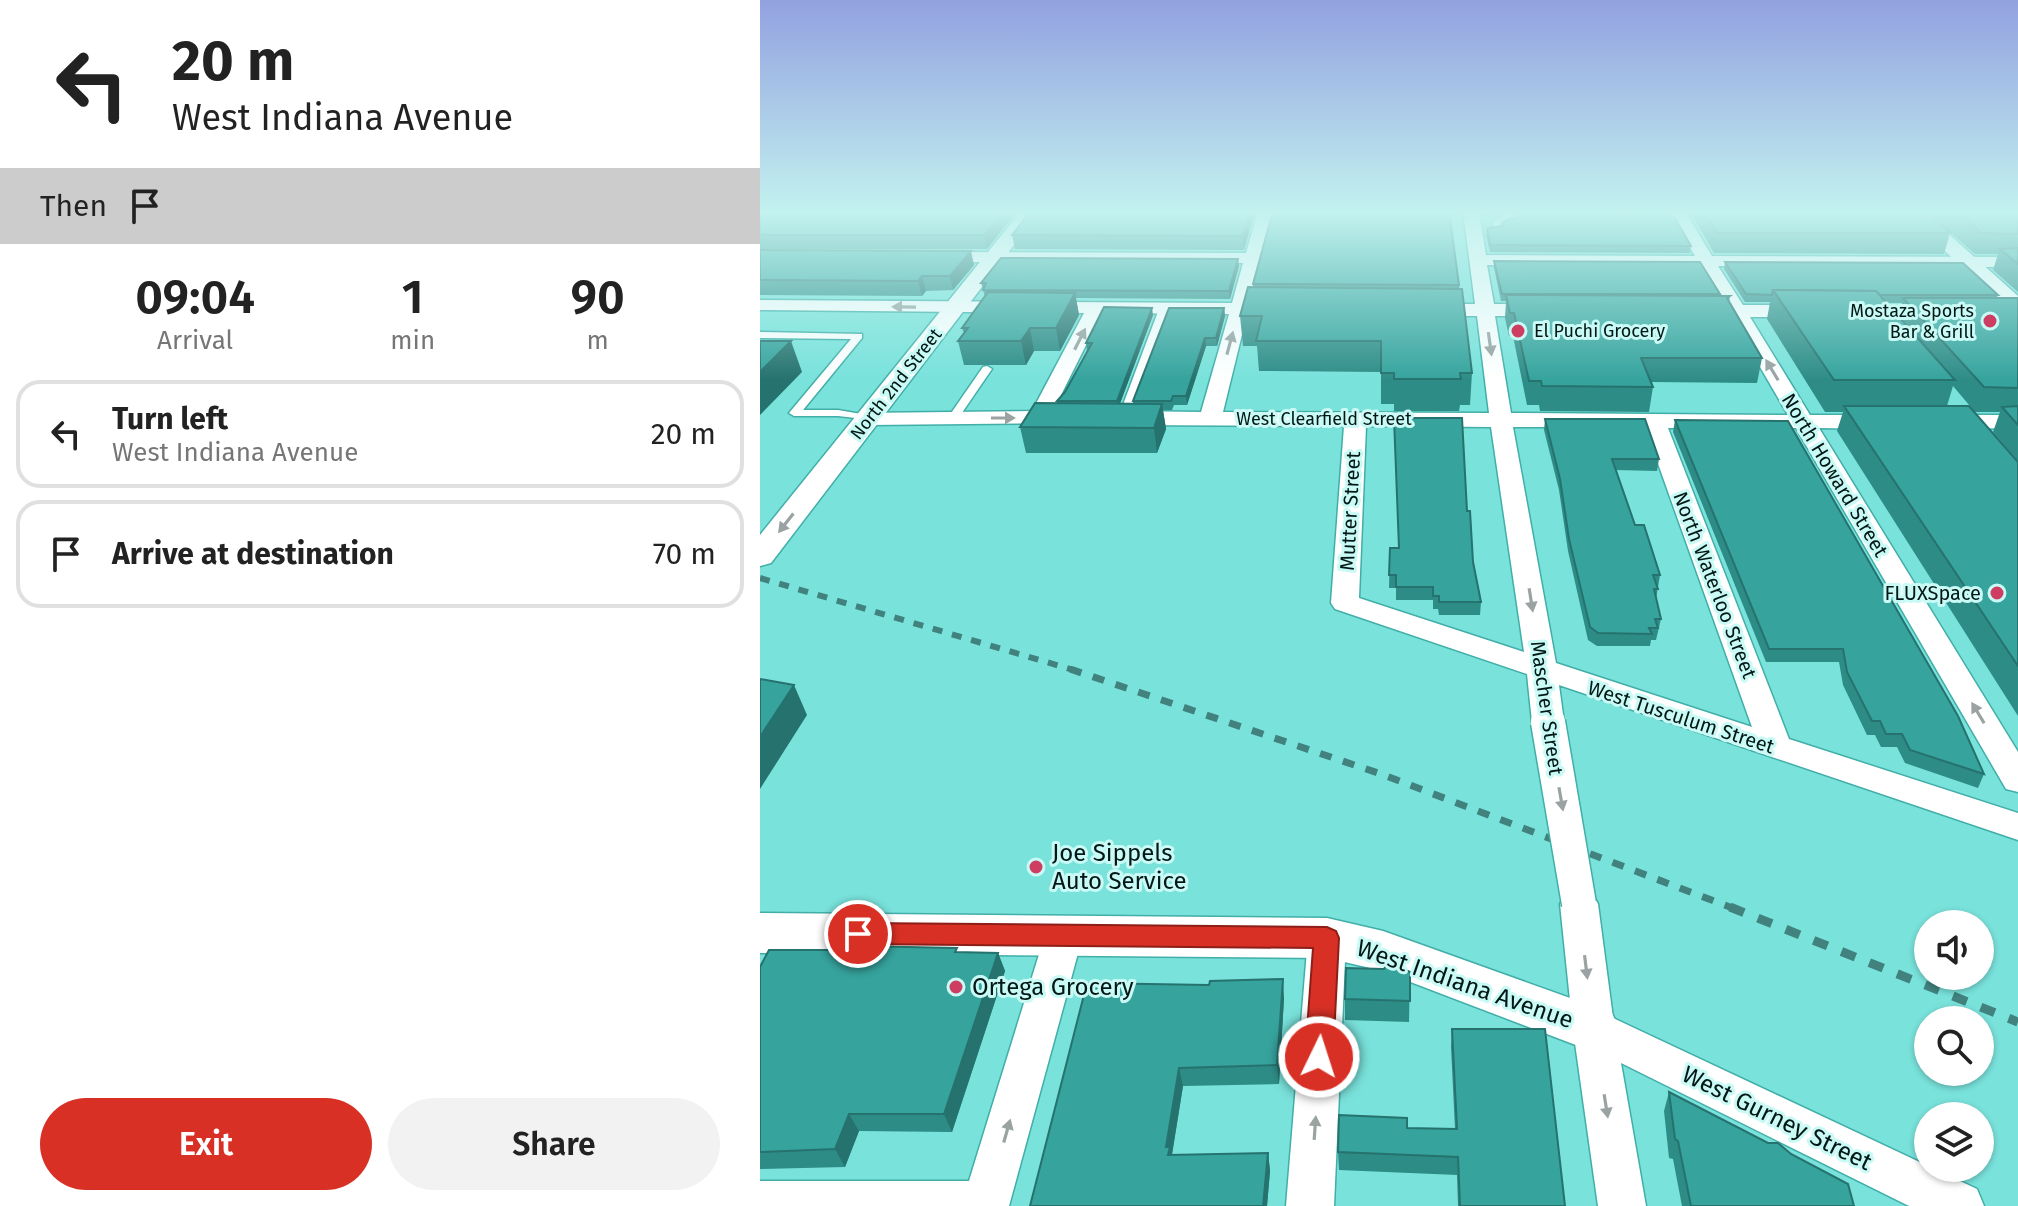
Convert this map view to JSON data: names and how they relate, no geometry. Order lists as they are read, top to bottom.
{
  "streets": {
    "street": [
      "North 2nd Street",
      "West Clearfield Street",
      "North Howard Street",
      "Mutter Street",
      "North Waterloo Street",
      "Mascher Street",
      "West Tusculum Street",
      "West Indiana Avenue",
      "West Gurney Street"
    ]
  },
  "crossings": [
    ["North 2nd Street", "West Clearfield Street"],
    ["West Clearfield Street", "North Howard Street"],
    ["West Clearfield Street", "Mutter Street"],
    ["West Clearfield Street", "North Waterloo Street"],
    ["West Clearfield Street", "Mascher Street"],
    ["Mutter Street", "West Tusculum Street"],
    ["North Waterloo Street", "West Tusculum Street"],
    ["Mascher Street", "West Tusculum Street"],
    ["Mascher Street", "West Indiana Avenue"],
    ["Mascher Street", "West Gurney Street"],
    ["West Indiana Avenue", "West Gurney Street"]
  ],
  "one_way": ["North 2nd Street", "North Howard Street", "Mascher Street"],
  "places": [
    "Mostaza Sports Bar & Grill",
    "El Puchi Grocery",
    "FLUXSpace",
    "Joe Sippels Auto Service",
    "Ortega Grocery"
  ],
  "page": {
    "turn": ["20 m", "West Indiana Avenue"],
    "then": "Then",
    "eta": [
      "09:04",
      "Arrival",
      "1",
      "min",
      "90",
      "m"
    ],
    "list": [
      {
        "name": "Turn left",
        "note": "West Indiana Avenue",
        "value": "20 m"
      },
      {
        "name": "Arrive at destination",
        "value": "70 m"
      }
    ],
    "buttons": ["Exit", "Share"]
  }
}
